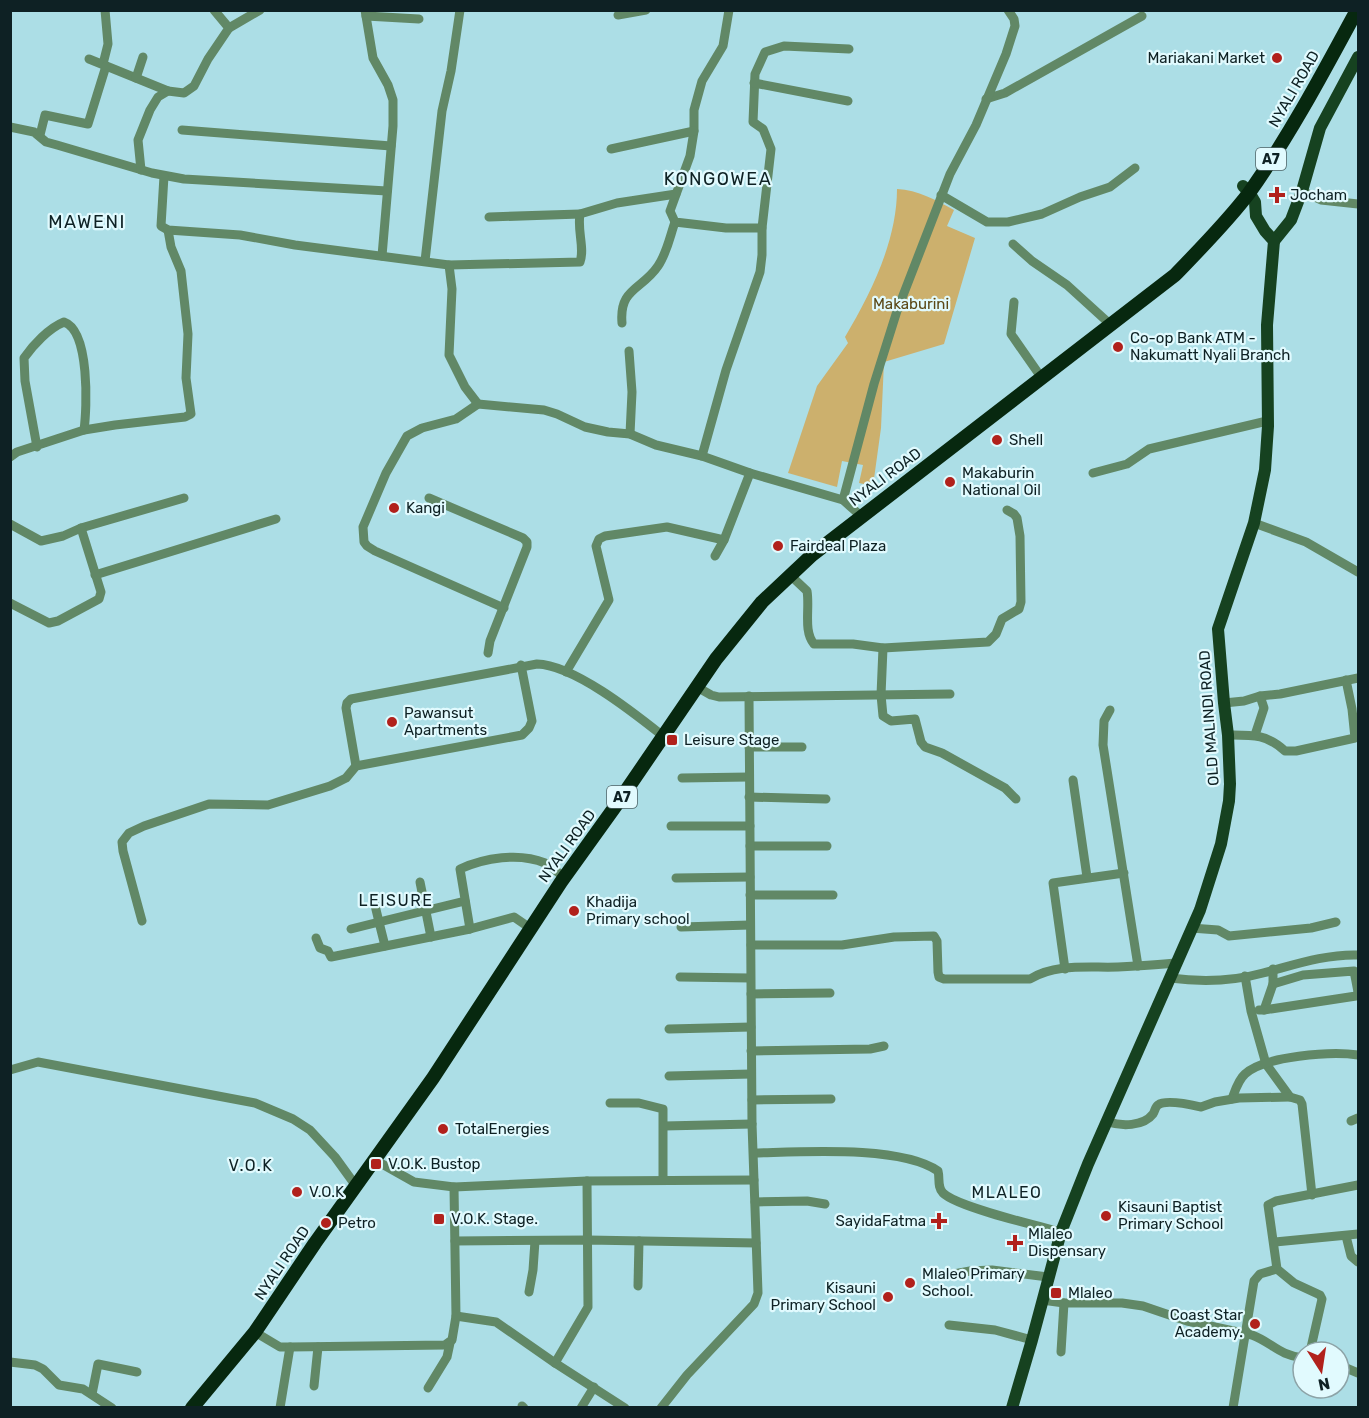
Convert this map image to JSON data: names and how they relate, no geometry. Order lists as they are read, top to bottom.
{
  "streets": {
    "highway": ["NYALI ROAD", "A7"],
    "main road": ["OLD MALINDI ROAD"]
  },
  "districts": [
    "KONGOWEA",
    "MAWENI",
    "LEISURE",
    "V.O.K",
    "MLALEO"
  ],
  "parks": ["Makaburini"],
  "places": {
    "other": [
      "Mariakani Market",
      "Co-op Bank ATM - Nakumatt Nyali Branch",
      "Shell",
      "Makaburin National Oil",
      "Kangi",
      "Fairdeal Plaza",
      "Pawansut Apartments",
      "Khadija Primary school",
      "TotalEnergies",
      "V.O.K",
      "Kisauni Baptist Primary School",
      "Petro",
      "Mlaleo Primary School.",
      "Kisauni Primary School",
      "Coast Star Academy."
    ],
    "health": ["Jocham", "SayidaFatma", "Mlaleo Dispensary"],
    "transit": [
      "Leisure Stage",
      "V.O.K. Bustop",
      "V.O.K. Stage.",
      "Mlaleo"
    ]
  },
  "north": "bottom"
}
